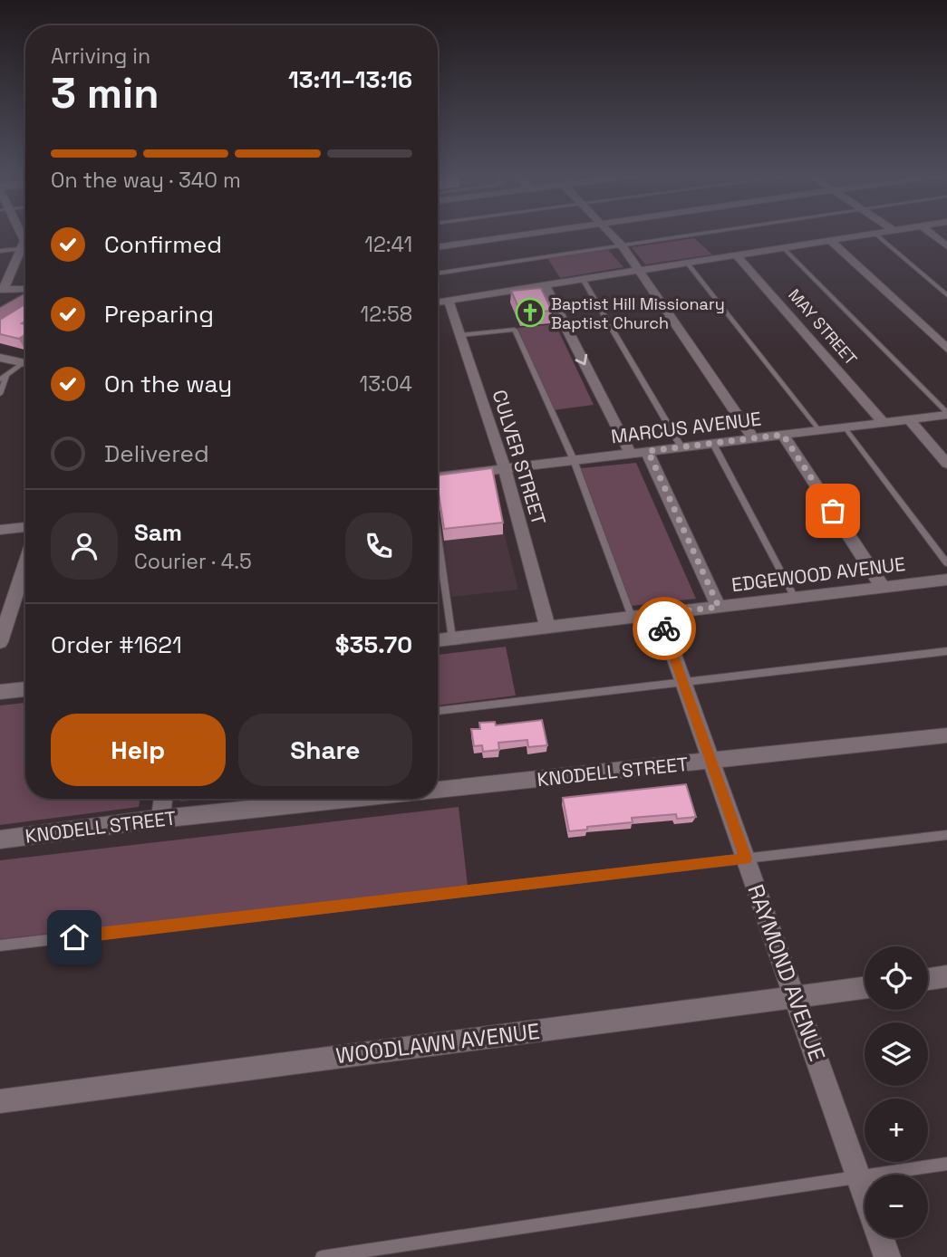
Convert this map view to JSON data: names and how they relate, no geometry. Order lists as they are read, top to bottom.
{
  "streets": {
    "street": [
      "MAY STREET",
      "MARCUS AVENUE",
      "CULVER STREET",
      "EDGEWOOD AVENUE",
      "KNODELL STREET",
      "RAYMOND AVENUE",
      "WOODLAWN AVENUE"
    ]
  },
  "crossings": [
    ["MAY STREET", "MARCUS AVENUE"],
    ["MARCUS AVENUE", "CULVER STREET"],
    ["CULVER STREET", "EDGEWOOD AVENUE"],
    ["EDGEWOOD AVENUE", "RAYMOND AVENUE"],
    ["KNODELL STREET", "RAYMOND AVENUE"],
    ["RAYMOND AVENUE", "WOODLAWN AVENUE"]
  ],
  "places": {
    "church": ["Baptist Hill Missionary Baptist Church"]
  },
  "page": {
    "heading": ["3 min", "Arriving in", "13:11–13:16"],
    "panel": [
      "Sam",
      "Courier · 4.5",
      "Order #1621",
      "$35.70"
    ],
    "bar": "On the way · 340 m",
    "list": [
      ["Confirmed", "12:41"],
      ["Preparing", "12:58"],
      ["On the way", "13:04"],
      "Delivered"
    ],
    "buttons": ["Help", "Share"],
    "map_buttons": ["+", "−"]
  }
}
